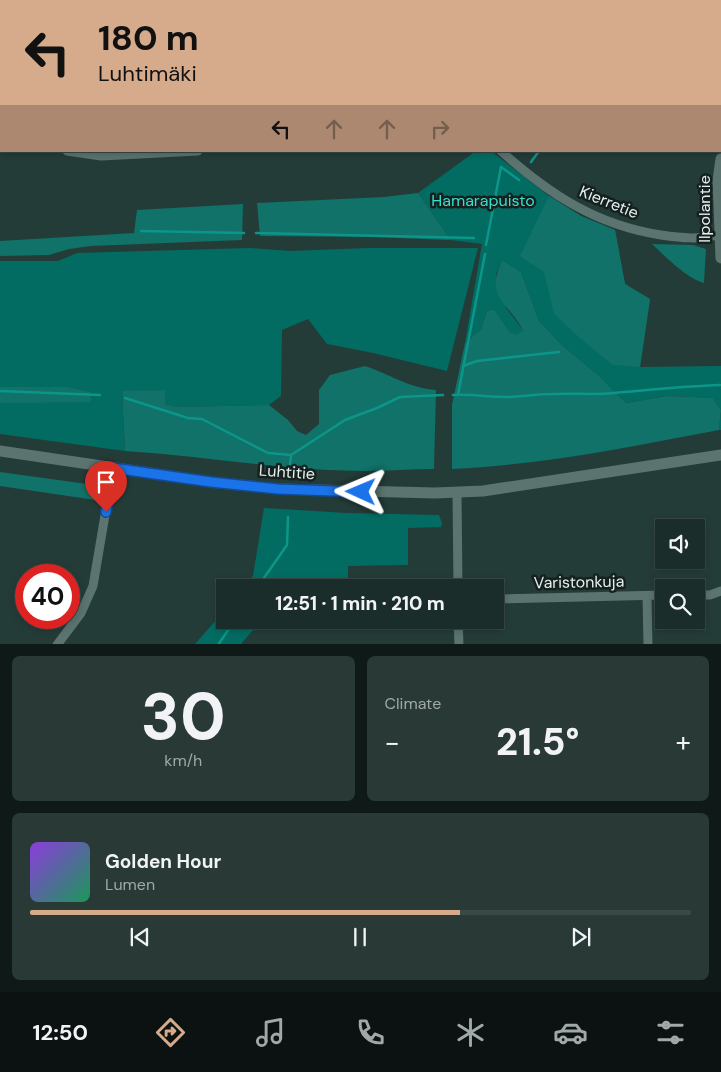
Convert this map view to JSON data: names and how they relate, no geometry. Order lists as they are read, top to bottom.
{
  "streets": {
    "street": [
      "Kierretie",
      "Ilpolantie",
      "Luhtitie",
      "Varistonkuja"
    ]
  },
  "crossings": [
    ["Kierretie", "Ilpolantie"]
  ],
  "parks": ["Hamarapuisto"],
  "page": {
    "turn": ["180 m", "Luhtimäki"],
    "limit": "40",
    "trip": "12:51 · 1 min · 210 m",
    "tile": [
      ["30", "km/h"],
      "Climate"
    ],
    "heat": ["−", "21.5°", "+"],
    "song": ["Golden Hour", "Lumen"],
    "tabs": "12:50"
  }
}
